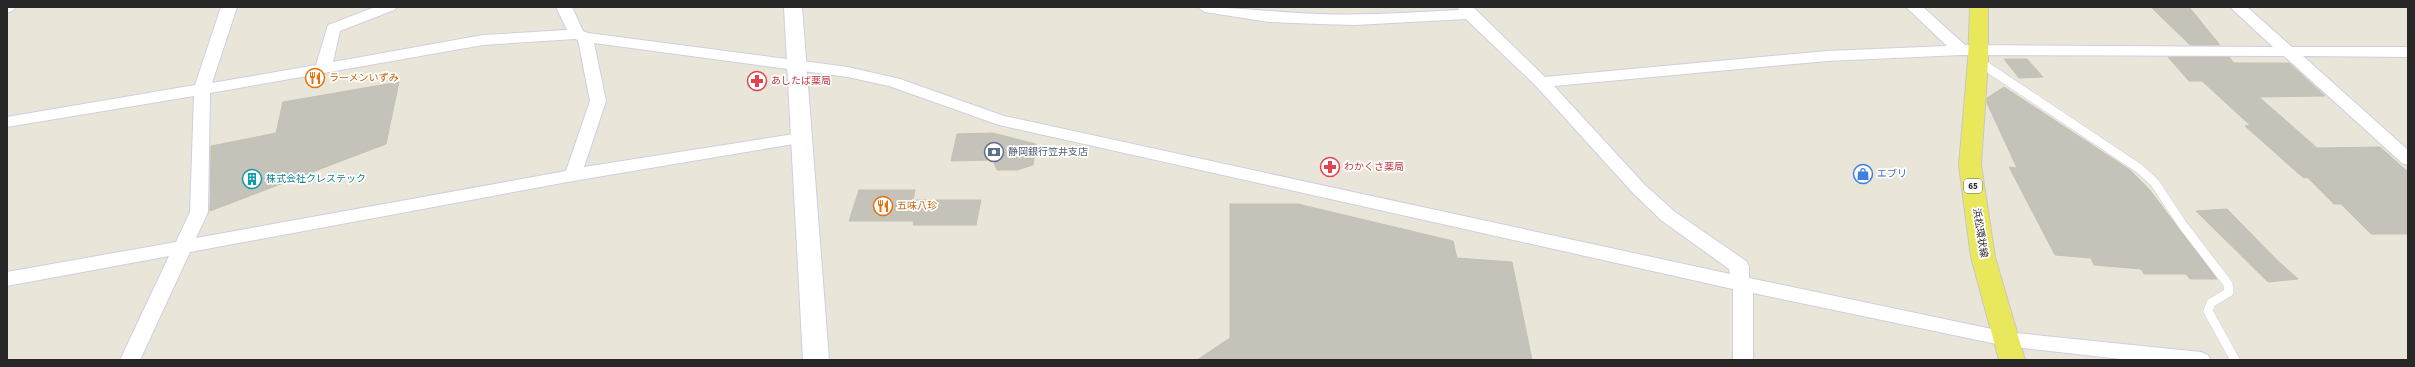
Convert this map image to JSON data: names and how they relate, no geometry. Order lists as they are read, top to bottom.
{
  "streets": {
    "main road": ["65", "浜松環状線"]
  },
  "places": {
    "restaurant": ["ラーメンいずみ", "五味八珍"],
    "pharmacy": ["あしたば薬局", "わかくさ薬局"],
    "bank": ["静岡銀行笠井支店"],
    "shop": ["エブリ"],
    "building": ["株式会社クレステック"]
  }
}
